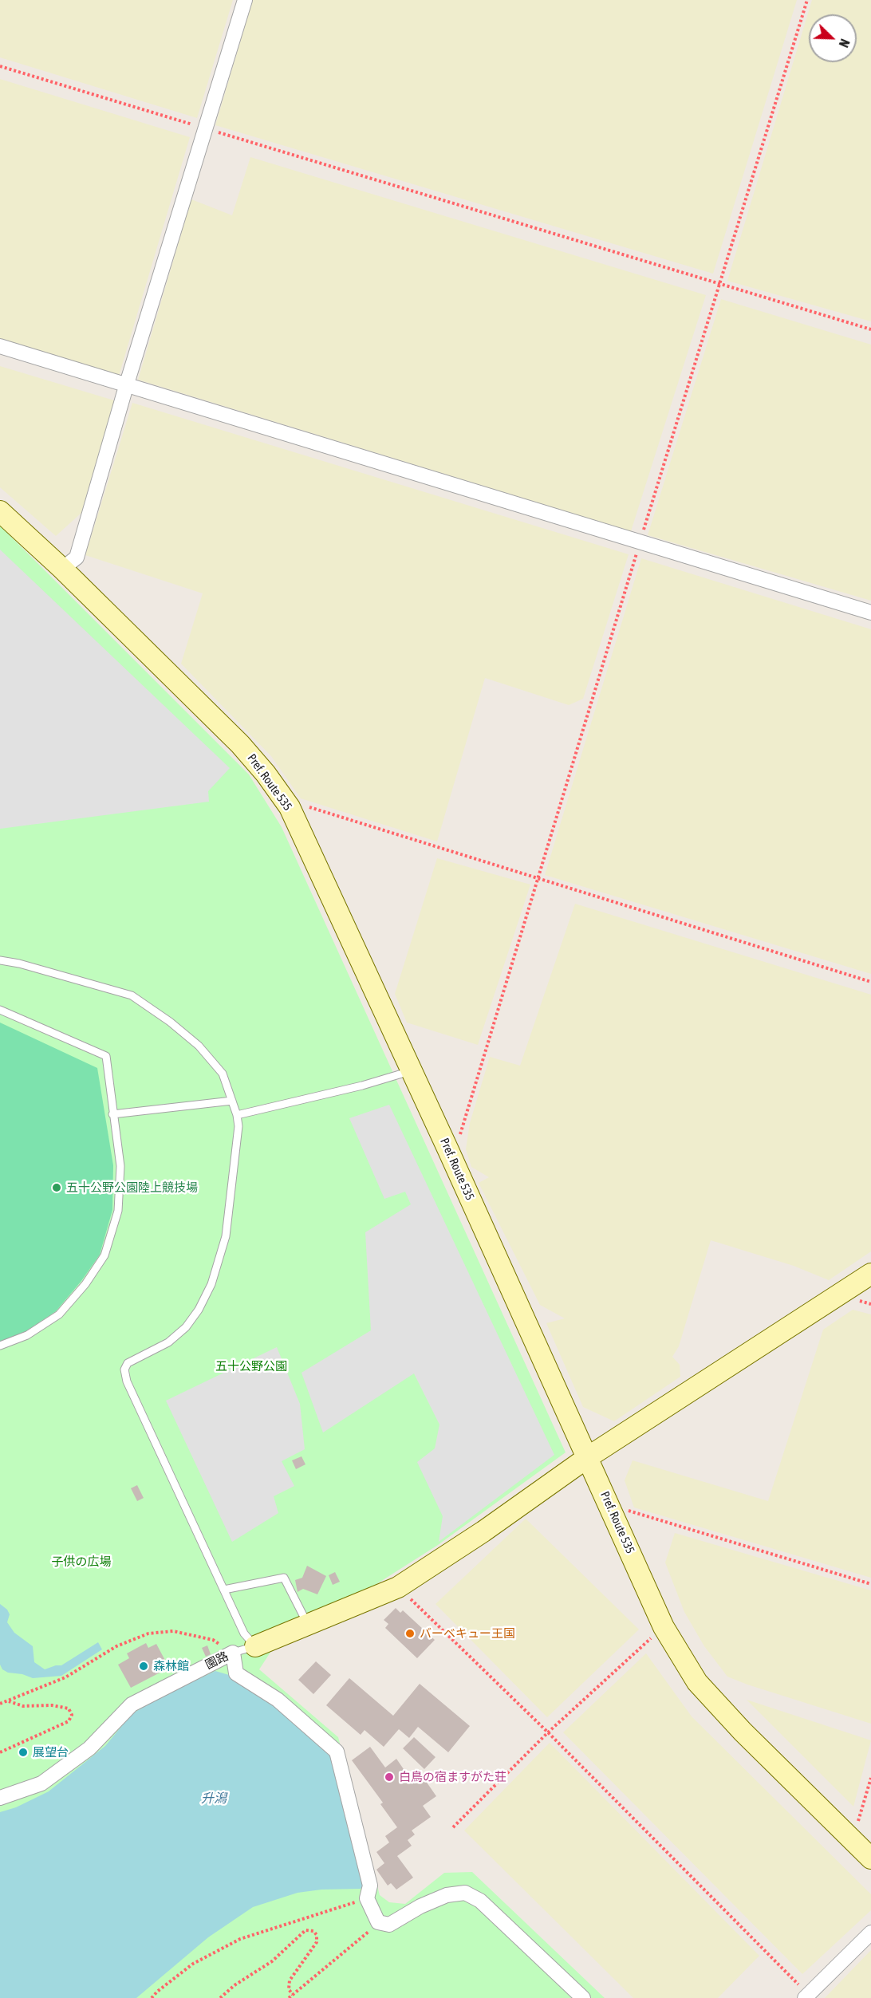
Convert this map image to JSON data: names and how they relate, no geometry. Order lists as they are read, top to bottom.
{
  "streets": {
    "main road": ["Pref. Route 535"],
    "street": ["園路"]
  },
  "water": ["升潟"],
  "parks": ["五十公野公園", "子供の広場"],
  "places": [
    "五十公野公園陸上競技場",
    "バーベキュー王国",
    "森林館",
    "展望台",
    "白鳥の宿ますがた荘"
  ],
  "north": "bottom right"
}
